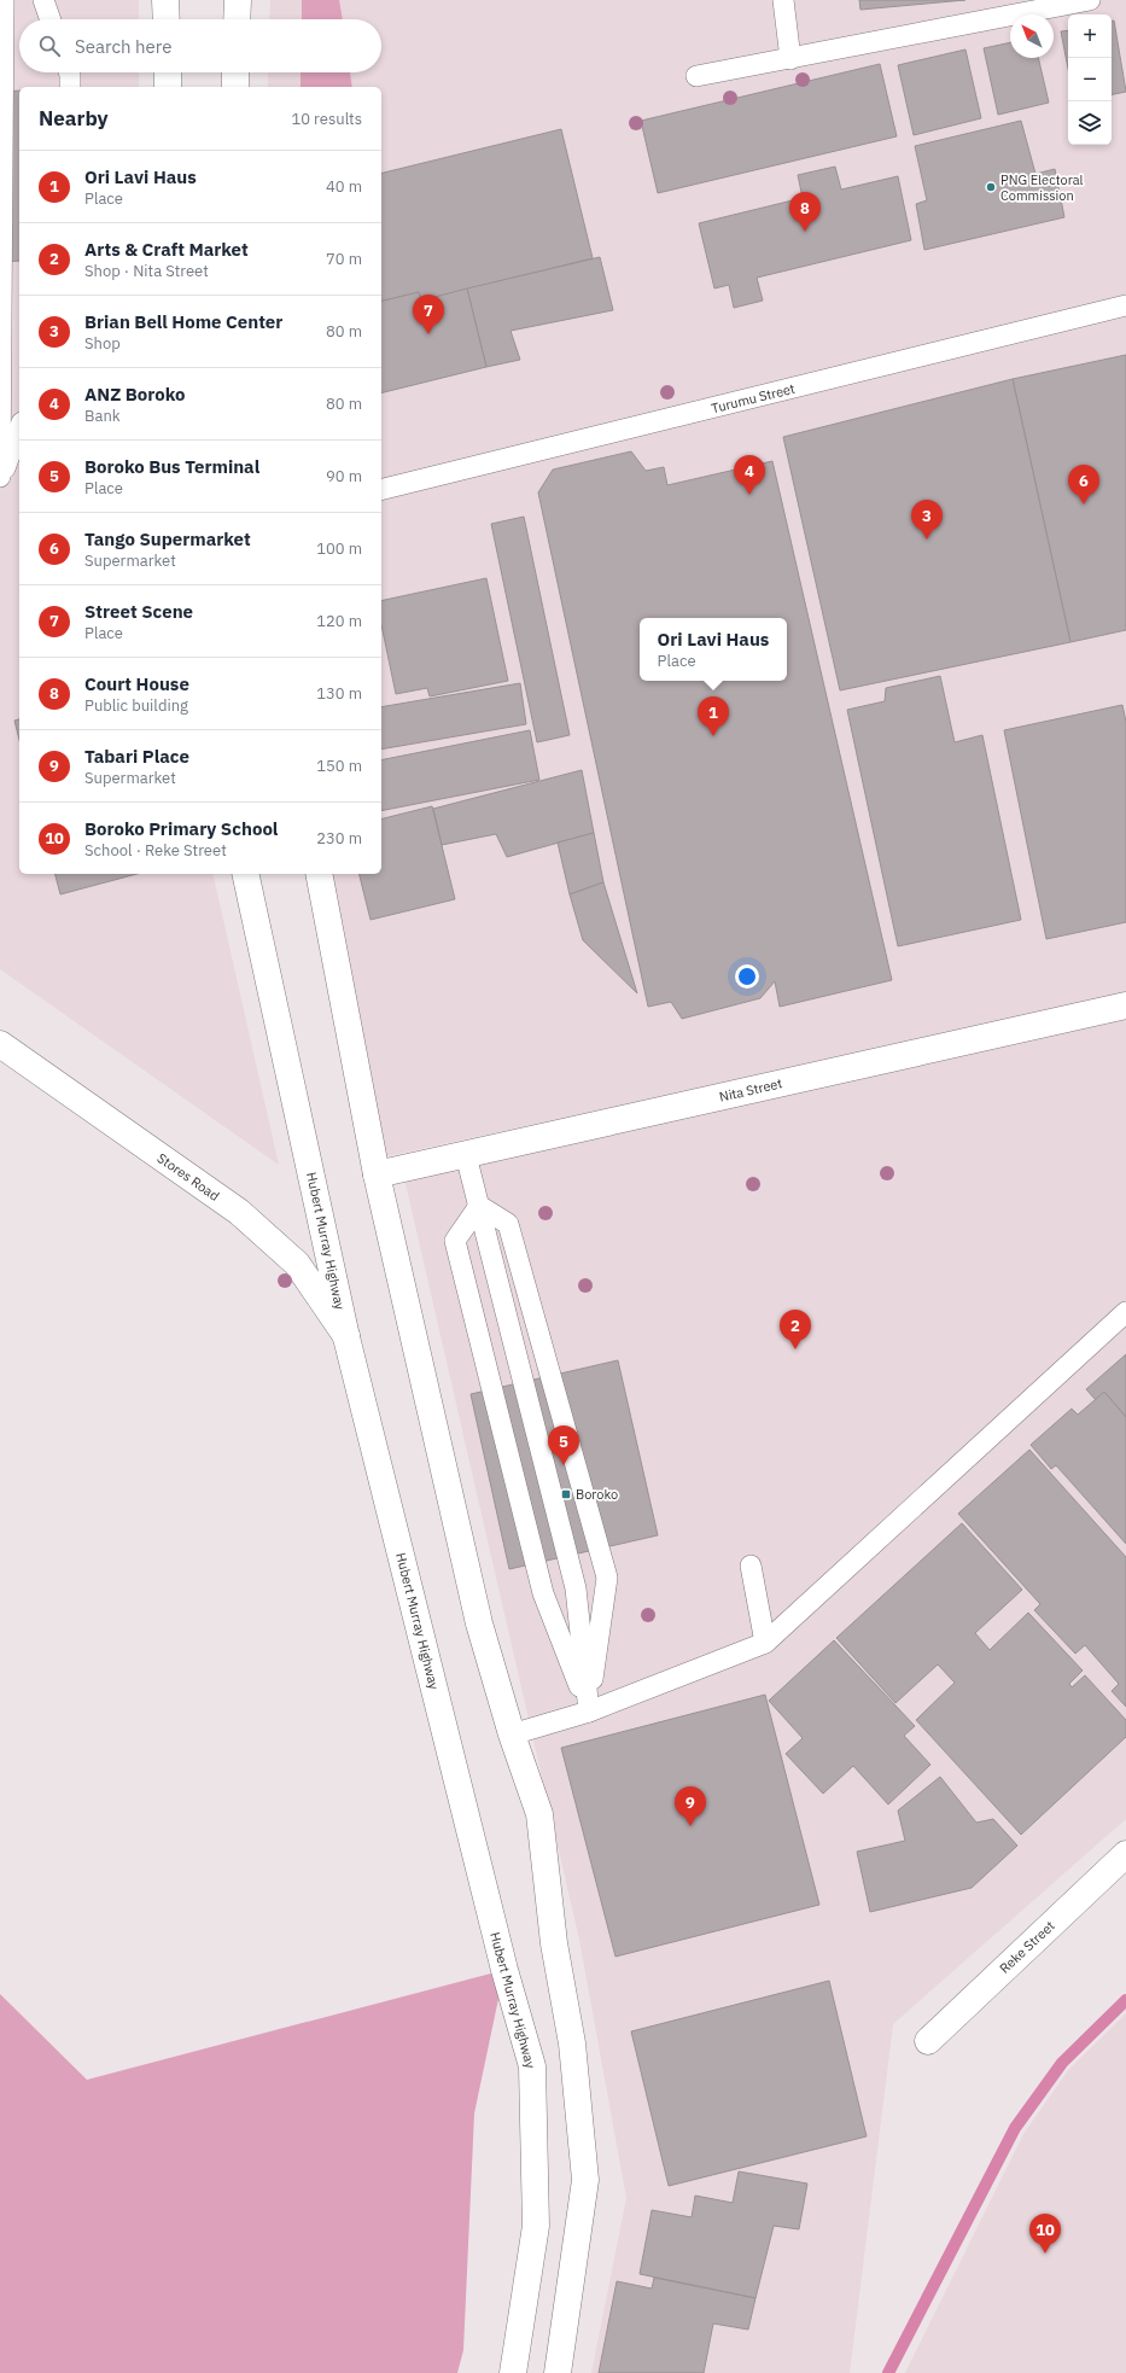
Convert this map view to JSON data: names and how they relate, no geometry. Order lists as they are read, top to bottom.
{
  "streets": {
    "main road": [
      "Nita Street",
      "Stores Road",
      "Hubert Murray Highway",
      "Reke Street"
    ],
    "lane": ["Turumu Street"]
  },
  "crossings": [
    ["Stores Road", "Hubert Murray Highway"]
  ],
  "places": {
    "other": ["PNG Electoral Commission"],
    "transit": ["Boroko"]
  },
  "north": "top left",
  "page": {
    "map_buttons": ["+", "−"],
    "search": "Search here",
    "heading": ["Nearby", "10 results"],
    "list": [
      {
        "mark": "1",
        "name": "Ori Lavi Haus",
        "note": "Place",
        "value": "40 m"
      },
      {
        "mark": "2",
        "name": "Arts & Craft Market",
        "note": "Shop · Nita Street",
        "value": "70 m"
      },
      {
        "mark": "3",
        "name": "Brian Bell Home Center",
        "note": "Shop",
        "value": "80 m"
      },
      {
        "mark": "4",
        "name": "ANZ Boroko",
        "note": "Bank",
        "value": "80 m"
      },
      {
        "mark": "5",
        "name": "Boroko Bus Terminal",
        "note": "Place",
        "value": "90 m"
      },
      {
        "mark": "6",
        "name": "Tango Supermarket",
        "note": "Supermarket",
        "value": "100 m"
      },
      {
        "mark": "7",
        "name": "Street Scene",
        "note": "Place",
        "value": "120 m"
      },
      {
        "mark": "8",
        "name": "Court House",
        "note": "Public building",
        "value": "130 m"
      },
      {
        "mark": "9",
        "name": "Tabari Place",
        "note": "Supermarket",
        "value": "150 m"
      },
      {
        "mark": "10",
        "name": "Boroko Primary School",
        "note": "School · Reke Street",
        "value": "230 m"
      }
    ],
    "pins": [
      "8",
      "7",
      "4",
      "6",
      "3",
      "1",
      "2",
      "5",
      "9",
      "10"
    ],
    "popup": ["Ori Lavi Haus", "Place"]
  }
}
